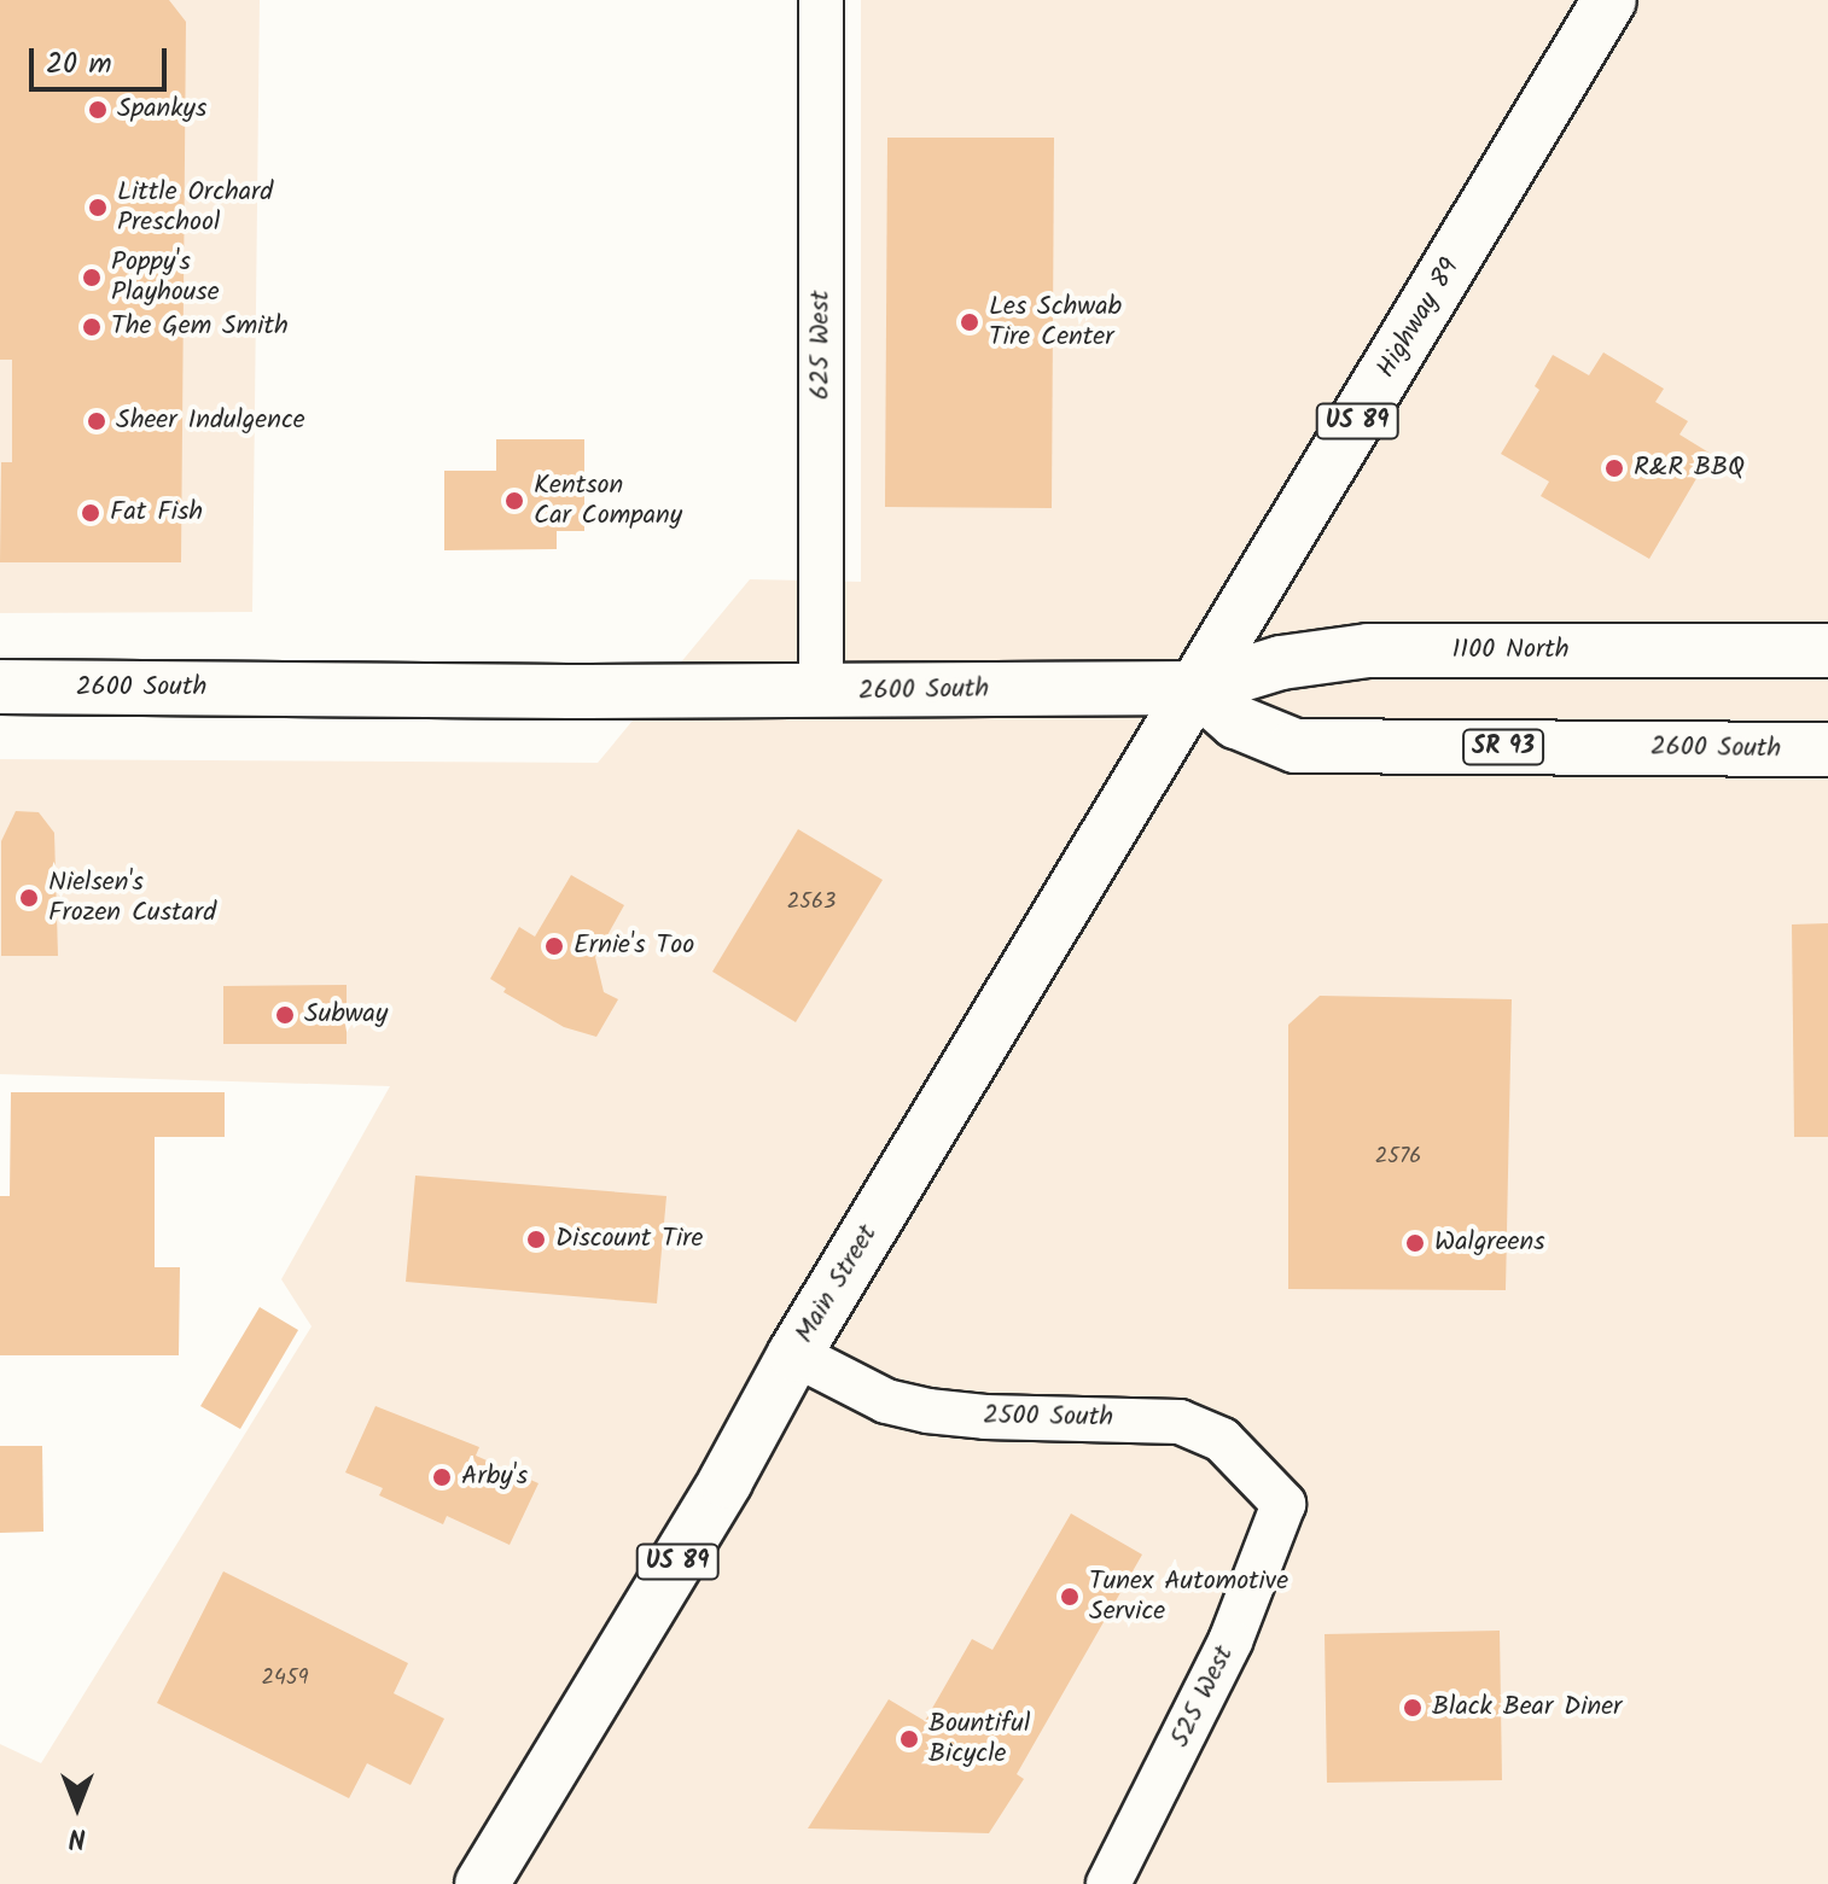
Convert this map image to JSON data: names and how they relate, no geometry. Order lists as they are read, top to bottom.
{
  "streets": {
    "main road": [
      "Highway 89",
      "US 89",
      "1100 North",
      "2600 South",
      "SR 93",
      "Main Street"
    ],
    "street": ["625 West", "2500 South", "525 West"]
  },
  "crossings": [
    ["Highway 89", "1100 North"],
    ["Highway 89", "2600 South"],
    ["Highway 89", "Main Street"],
    ["625 West", "2600 South"],
    ["1100 North", "2600 South"],
    ["1100 North", "Main Street"],
    ["2600 South", "Main Street"],
    ["Main Street", "2500 South"],
    ["2500 South", "525 West"]
  ],
  "places": [
    "Spankys",
    "Little Orchard Preschool",
    "Poppy's Playhouse",
    "Les Schwab Tire Center",
    "The Gem Smith",
    "Sheer Indulgence",
    "R&R BBQ",
    "Kentson Car Company",
    "Fat Fish",
    "Nielsen's Frozen Custard",
    "Ernie's Too",
    "Subway",
    "Discount Tire",
    "Walgreens",
    "Arby's",
    "Tunex Automotive Service",
    "Black Bear Diner",
    "Bountiful Bicycle"
  ],
  "house_numbers": ["2563", "2576", "2459"],
  "scale_bar": "20 m",
  "north": "bottom"
}
